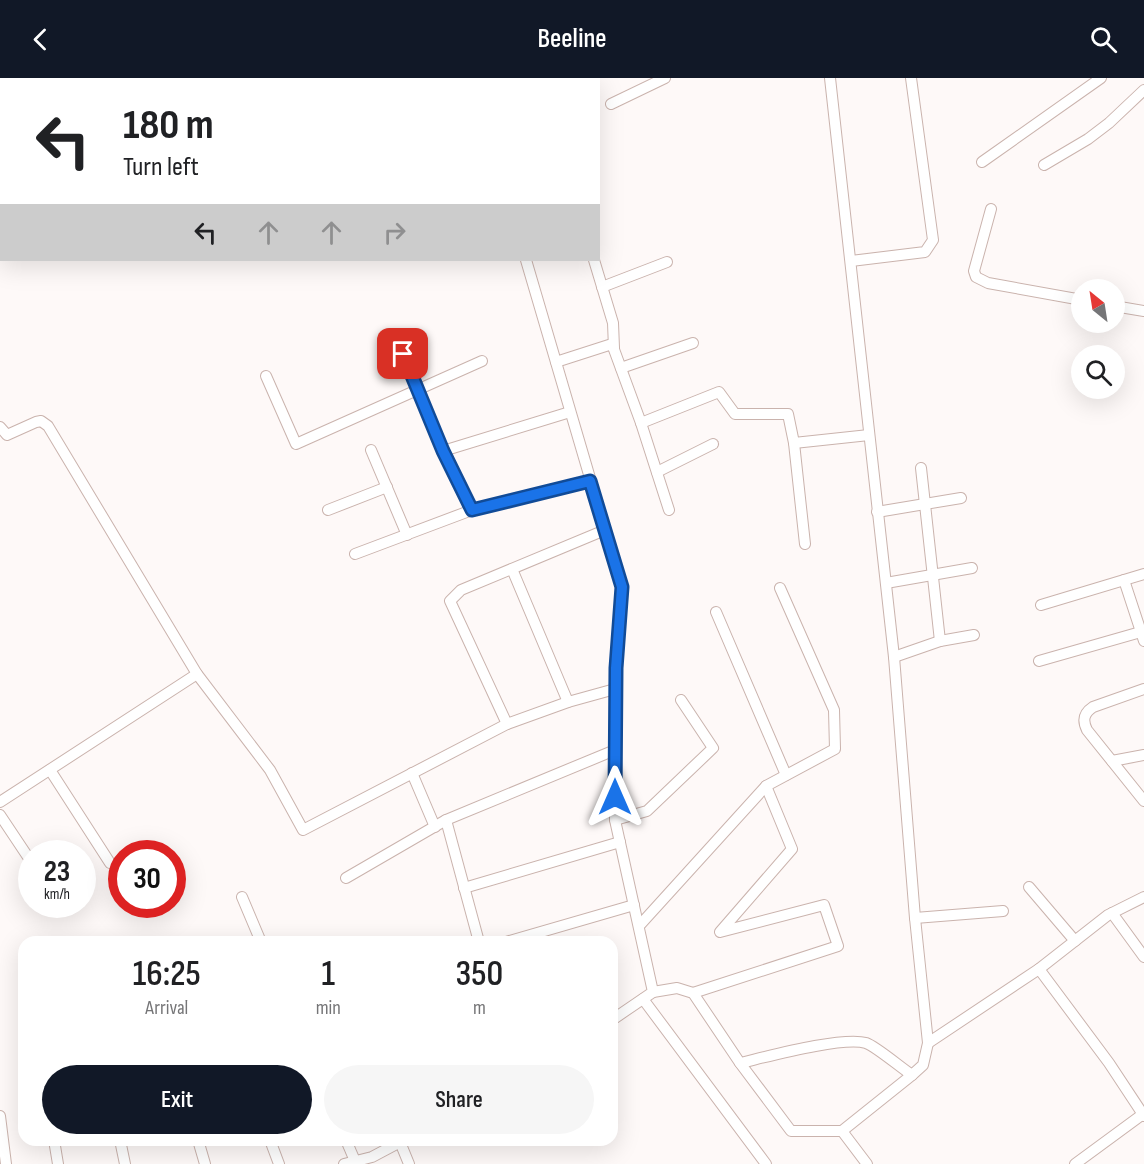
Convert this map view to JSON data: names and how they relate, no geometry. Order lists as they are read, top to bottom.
{
  "north": "top left",
  "page": {
    "header": "Beeline",
    "turn": ["180 m", "Turn left"],
    "speed": "23 km/h",
    "limit": "30",
    "eta": [
      "16:25",
      "Arrival",
      "1",
      "min",
      "350",
      "m"
    ],
    "buttons": ["Exit", "Share"]
  }
}
